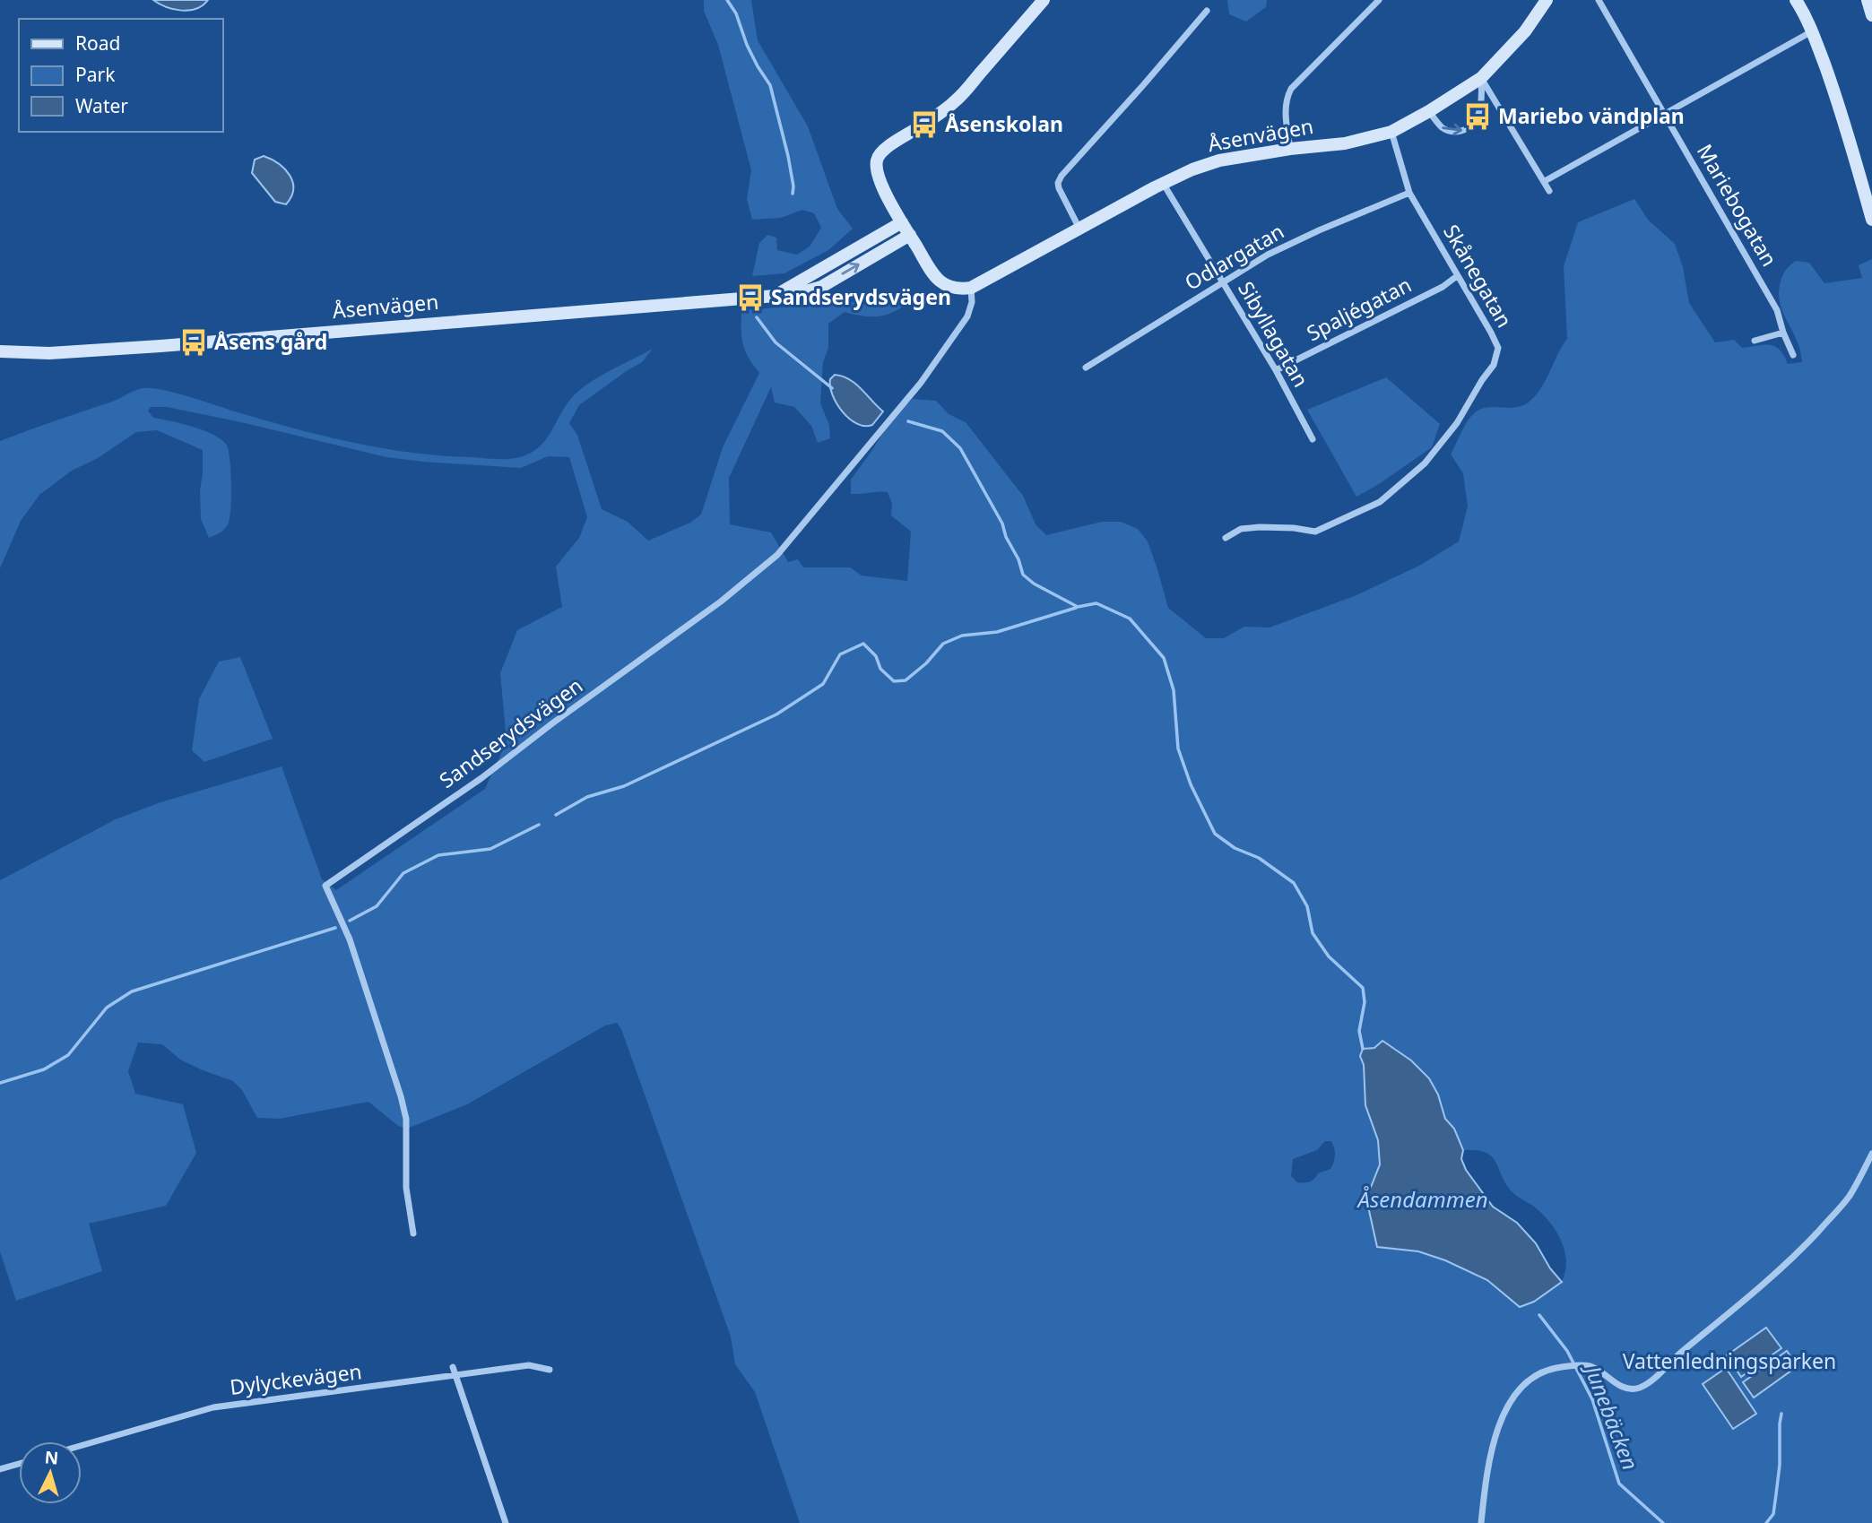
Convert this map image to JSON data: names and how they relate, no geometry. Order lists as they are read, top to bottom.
{
  "streets": {
    "street": [
      "Åsenvägen",
      "Mariebogatan",
      "Odlargatan",
      "Skånegatan",
      "Spaljégatan",
      "Sibyllagatan",
      "Sandserydsvägen",
      "Dylyckevägen"
    ]
  },
  "crossings": [
    ["Åsenvägen", "Skånegatan"],
    ["Åsenvägen", "Sibyllagatan"],
    ["Åsenvägen", "Sandserydsvägen"],
    ["Odlargatan", "Skånegatan"],
    ["Odlargatan", "Sibyllagatan"],
    ["Skånegatan", "Spaljégatan"],
    ["Spaljégatan", "Sibyllagatan"]
  ],
  "water": ["Åsendammen", "Junebäcken"],
  "parks": ["Vattenledningsparken"],
  "places": {
    "bus stop": [
      "Mariebo vändplan",
      "Åsenskolan",
      "Sandserydsvägen",
      "Åsens gård"
    ]
  },
  "legend": ["Road", "Park", "Water"],
  "north": "top"
}
